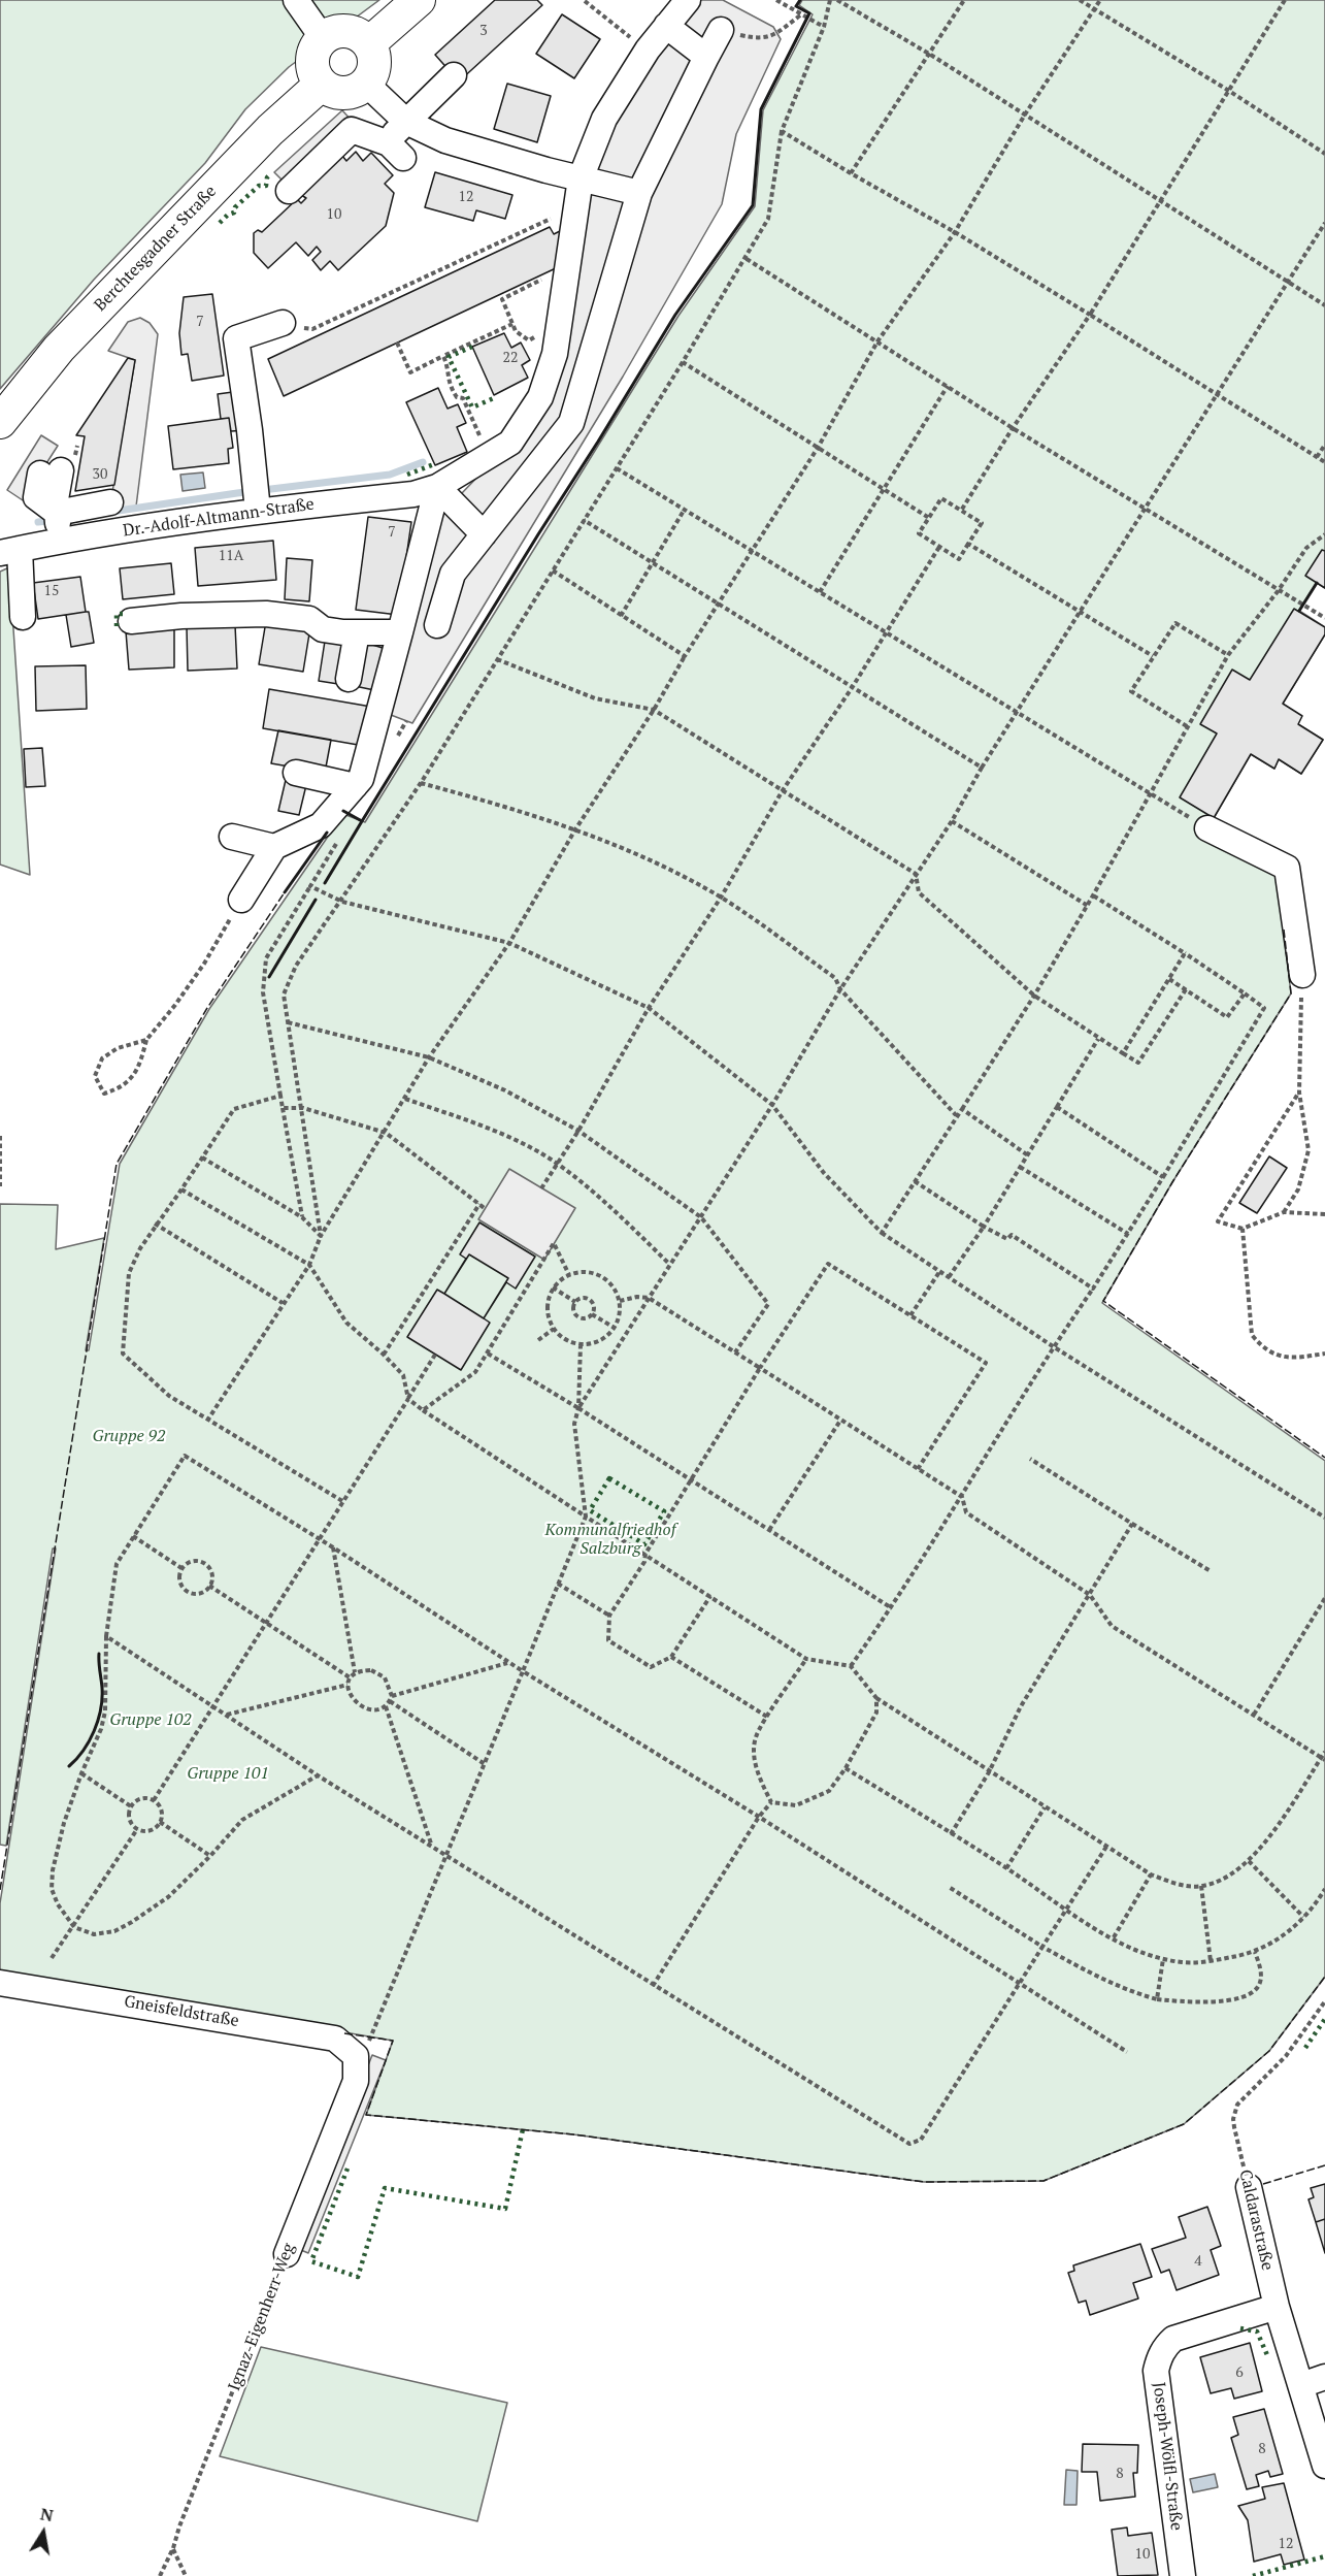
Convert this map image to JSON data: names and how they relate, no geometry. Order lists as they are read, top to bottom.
{
  "streets": {
    "main road": ["Berchtesgadner Straße"],
    "street": [
      "Dr.-Adolf-Altmann-Straße",
      "Gneisfeldstraße",
      "Caldarastraße",
      "Ignaz-Eigenherr-Weg",
      "Joseph-Wölfl-Straße"
    ]
  },
  "crossings": [
    ["Gneisfeldstraße", "Ignaz-Eigenherr-Weg"],
    ["Caldarastraße", "Joseph-Wölfl-Straße"]
  ],
  "parks": [
    "Gruppe 92",
    "Kommunalfriedhof Salzburg",
    "Gruppe 102",
    "Gruppe 101"
  ],
  "house_numbers": [
    "3",
    "12",
    "10",
    "7",
    "22",
    "30",
    "7",
    "11A",
    "15",
    "4",
    "6",
    "8",
    "8",
    "12",
    "10"
  ],
  "north": "top"
}
